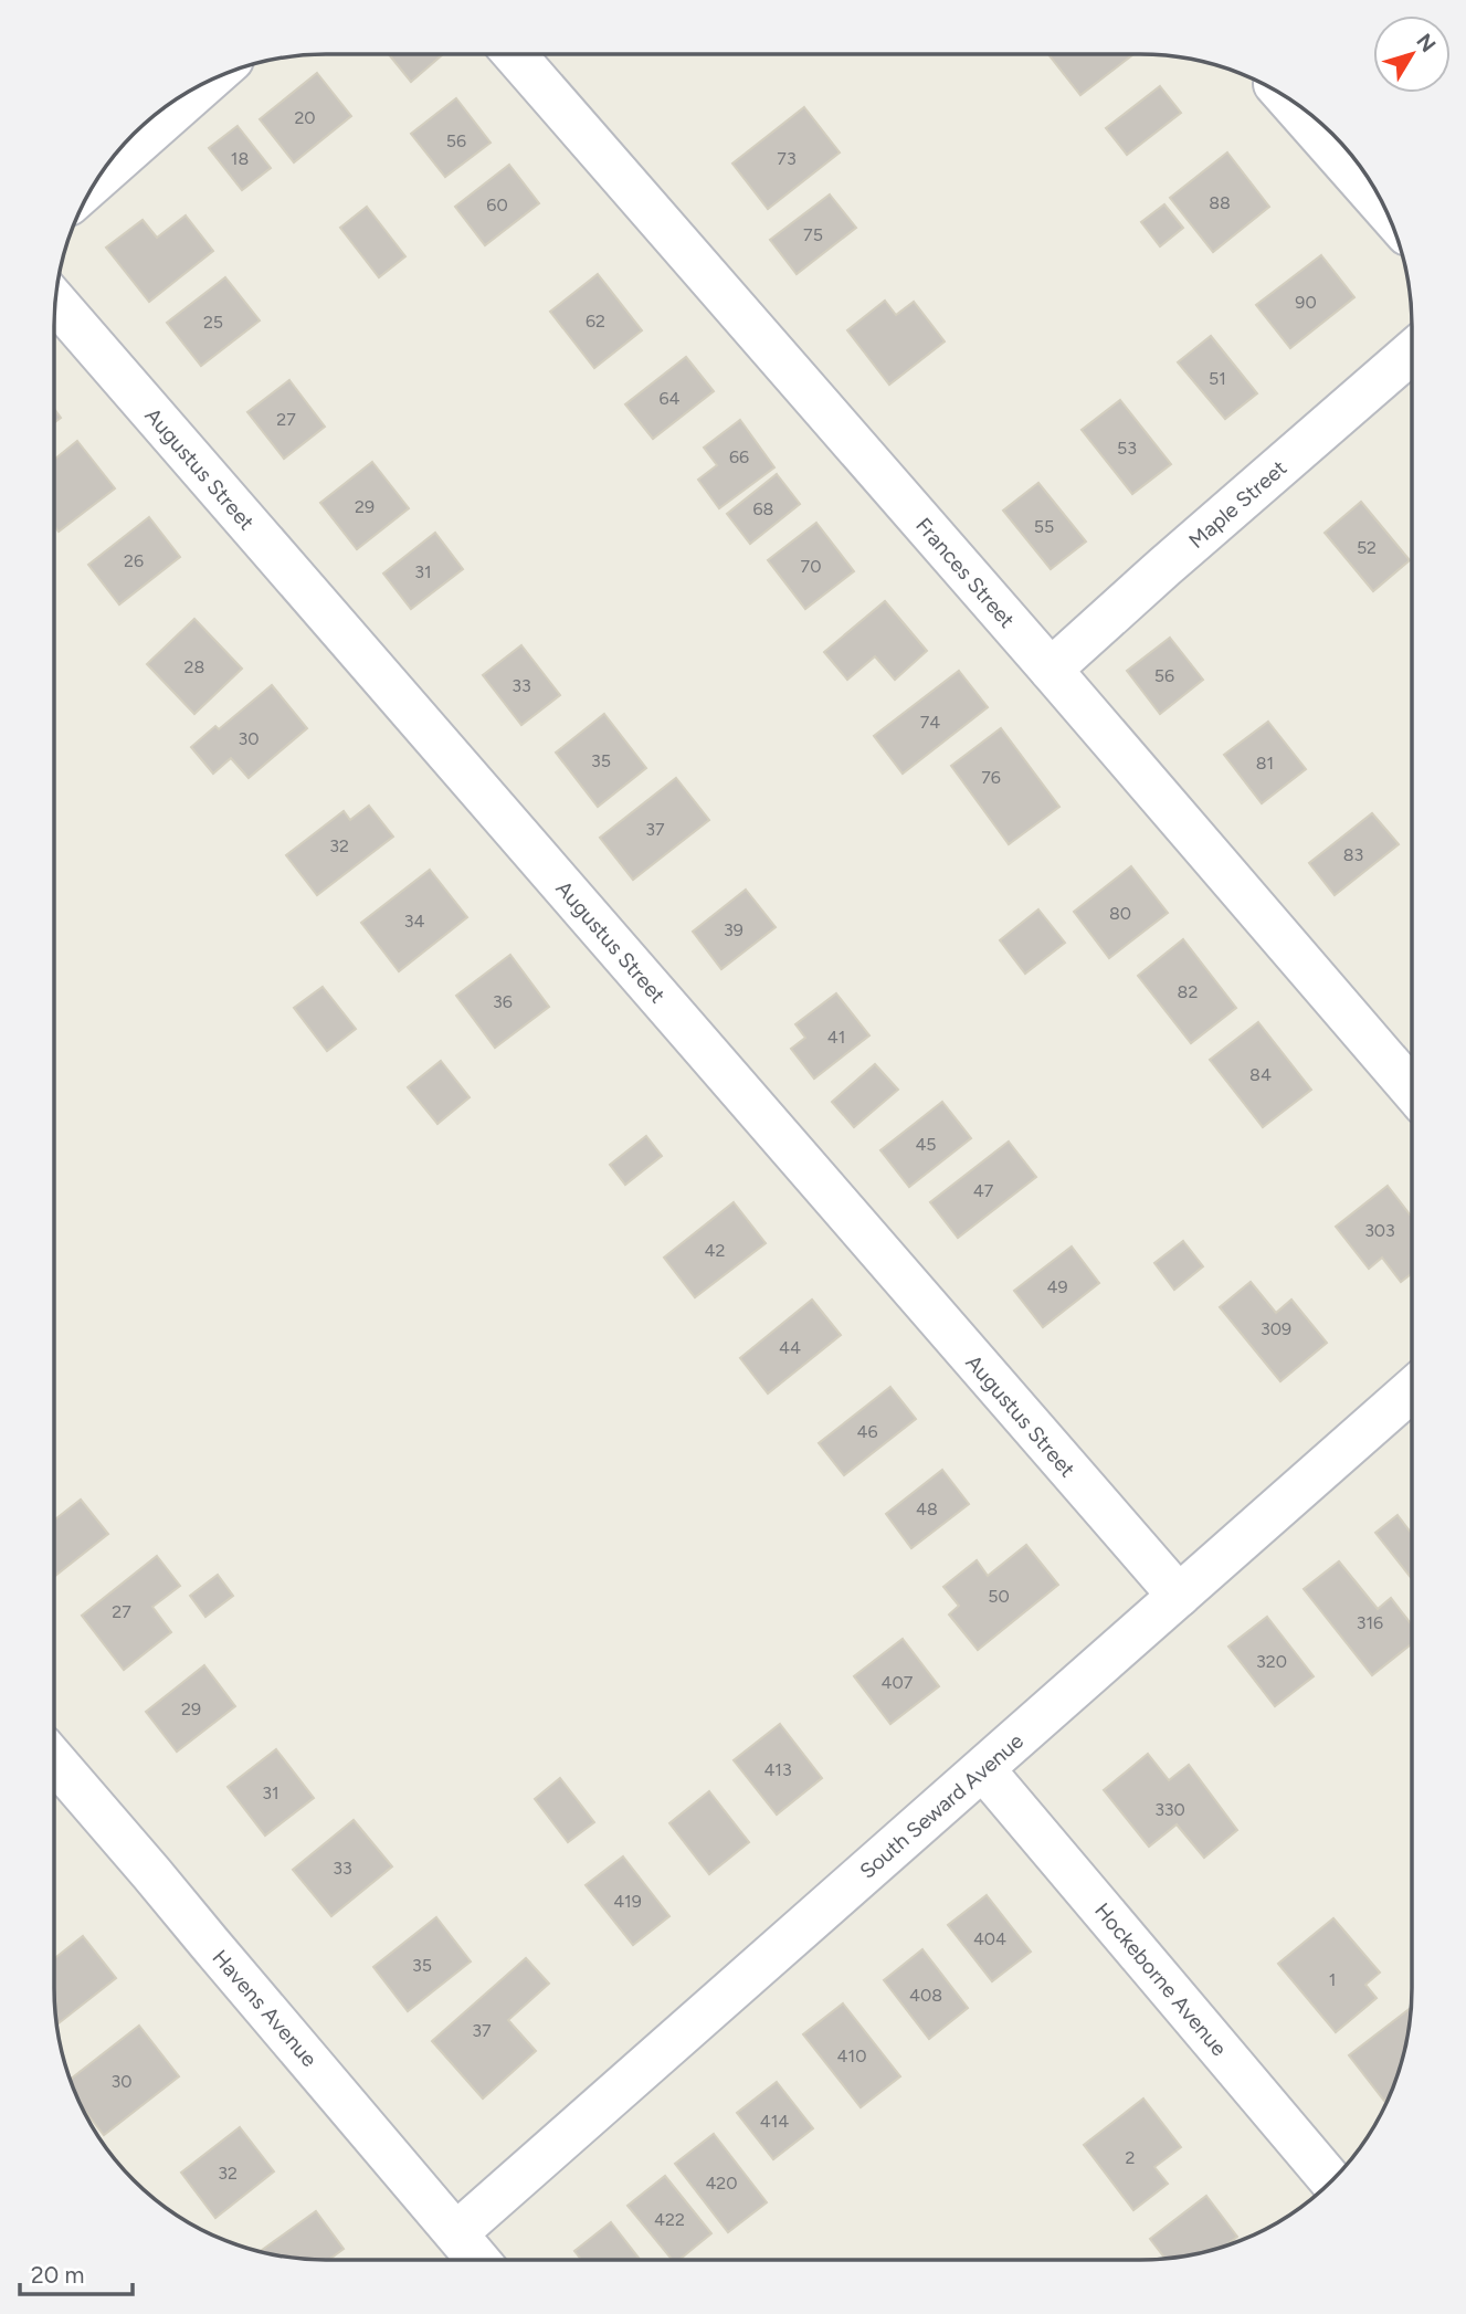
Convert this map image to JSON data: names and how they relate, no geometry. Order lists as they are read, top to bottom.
{
  "streets": {
    "street": [
      "Augustus Street",
      "Maple Street",
      "Frances Street",
      "South Seward Avenue",
      "Hockeborne Avenue",
      "Havens Avenue"
    ]
  },
  "crossings": [
    ["Augustus Street", "South Seward Avenue"],
    ["Maple Street", "Frances Street"],
    ["South Seward Avenue", "Hockeborne Avenue"],
    ["South Seward Avenue", "Havens Avenue"]
  ],
  "house_numbers": [
    "20",
    "56",
    "18",
    "73",
    "88",
    "60",
    "75",
    "90",
    "62",
    "25",
    "51",
    "64",
    "27",
    "53",
    "66",
    "29",
    "68",
    "55",
    "52",
    "26",
    "70",
    "31",
    "28",
    "56",
    "33",
    "74",
    "30",
    "35",
    "81",
    "76",
    "37",
    "32",
    "83",
    "80",
    "34",
    "39",
    "82",
    "36",
    "41",
    "84",
    "45",
    "47",
    "303",
    "42",
    "49",
    "309",
    "44",
    "46",
    "48",
    "50",
    "27",
    "316",
    "320",
    "407",
    "29",
    "413",
    "31",
    "330",
    "33",
    "419",
    "404",
    "35",
    "1",
    "408",
    "37",
    "410",
    "30",
    "414",
    "2",
    "32",
    "420",
    "422"
  ],
  "scale_bar": "20 m",
  "north": "top right"
}
